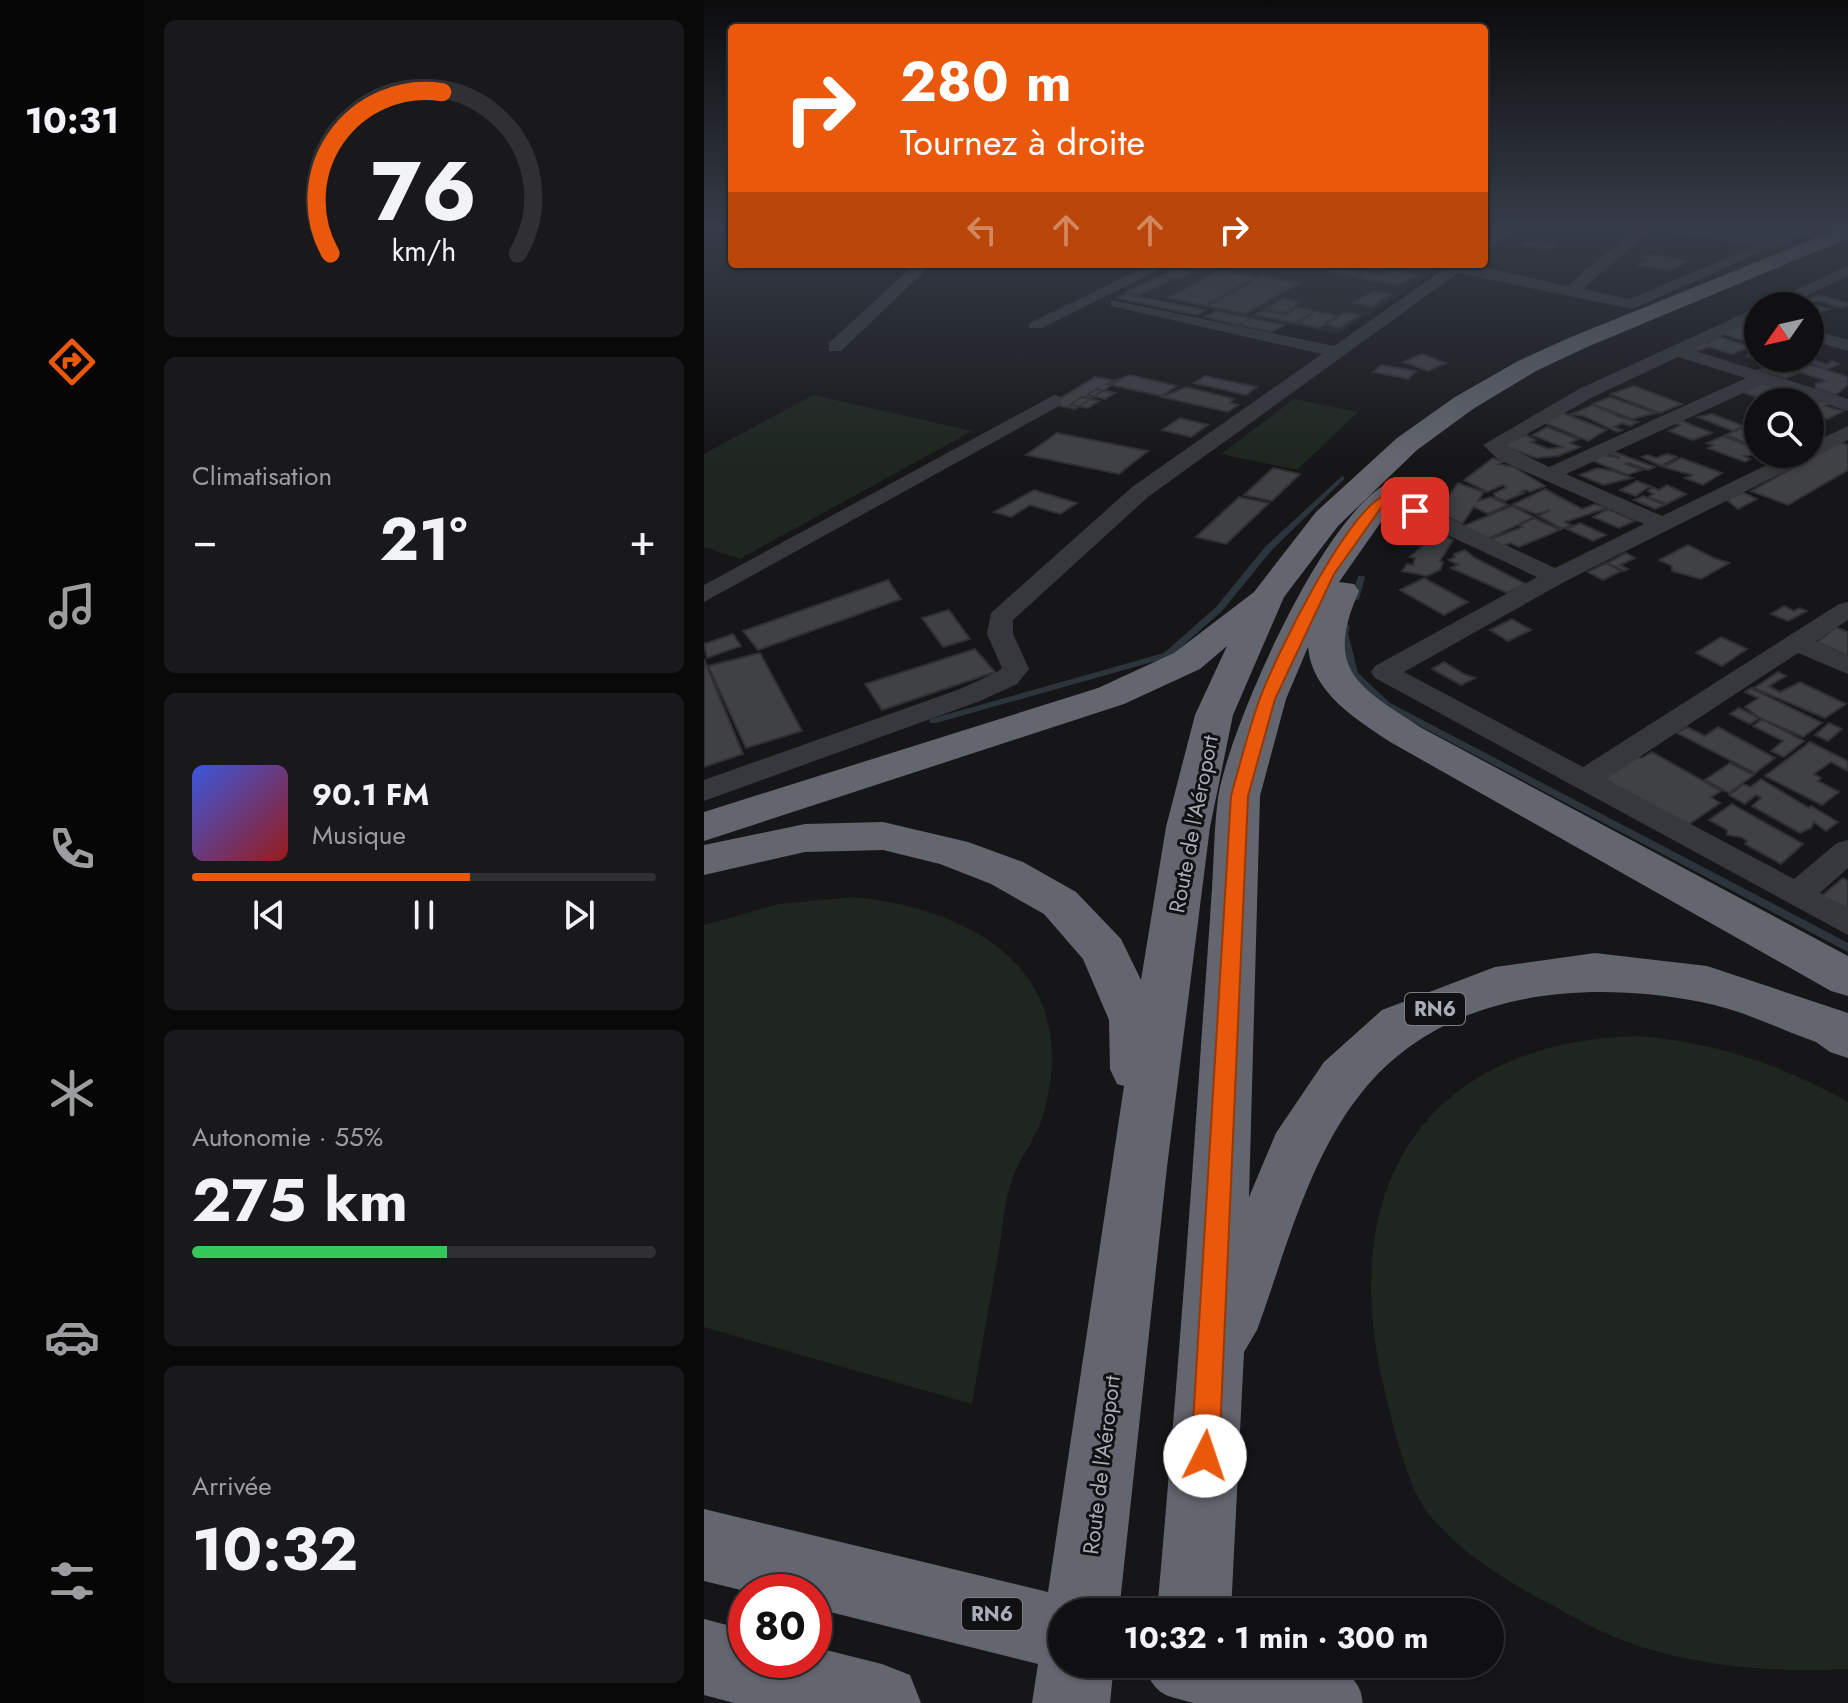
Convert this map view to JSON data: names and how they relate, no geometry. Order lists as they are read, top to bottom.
{
  "streets": {
    "highway": ["Route de l'Aéroport", "RN6"]
  },
  "crossings": [
    ["Route de l'Aéroport", "RN6"]
  ],
  "north": "bottom left",
  "page": {
    "tabs": "10:31",
    "turn": ["280 m", "Tournez à droite"],
    "tile": [
      "Climatisation",
      ["Autonomie · 55%", "275 km"],
      ["Arrivée", "10:32"]
    ],
    "heat": ["−", "21°", "+"],
    "song": ["90.1 FM", "Musique"],
    "limit": "80",
    "trip": "10:32 · 1 min · 300 m",
    "gauge": ["76", "km/h"]
  }
}
